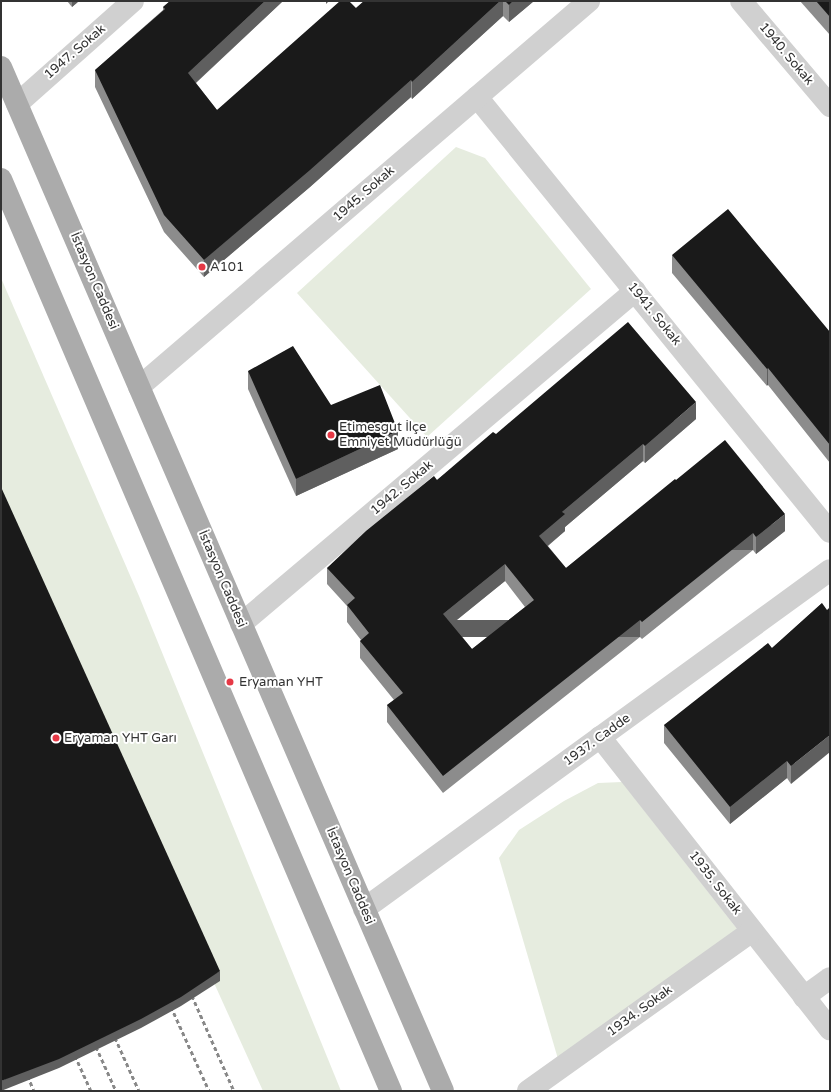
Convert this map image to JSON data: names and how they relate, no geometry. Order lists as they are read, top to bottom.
{
  "streets": {
    "main road": ["İstasyon Caddesi"],
    "street": [
      "1947. Sokak",
      "1940. Sokak",
      "1945. Sokak",
      "1941. Sokak",
      "1942. Sokak",
      "1937. Cadde",
      "1935. Sokak",
      "1934. Sokak"
    ]
  },
  "crossings": [
    ["1947. Sokak", "İstasyon Caddesi"],
    ["1945. Sokak", "İstasyon Caddesi"],
    ["1945. Sokak", "1941. Sokak"],
    ["İstasyon Caddesi", "1942. Sokak"],
    ["İstasyon Caddesi", "1937. Cadde"],
    ["1941. Sokak", "1942. Sokak"],
    ["1937. Cadde", "1935. Sokak"],
    ["1935. Sokak", "1934. Sokak"]
  ],
  "places": [
    "A101",
    "Etimesgut İlçe Emniyet Müdürlüğü",
    "Eryaman YHT",
    "Eryaman YHT Garı"
  ]
}
